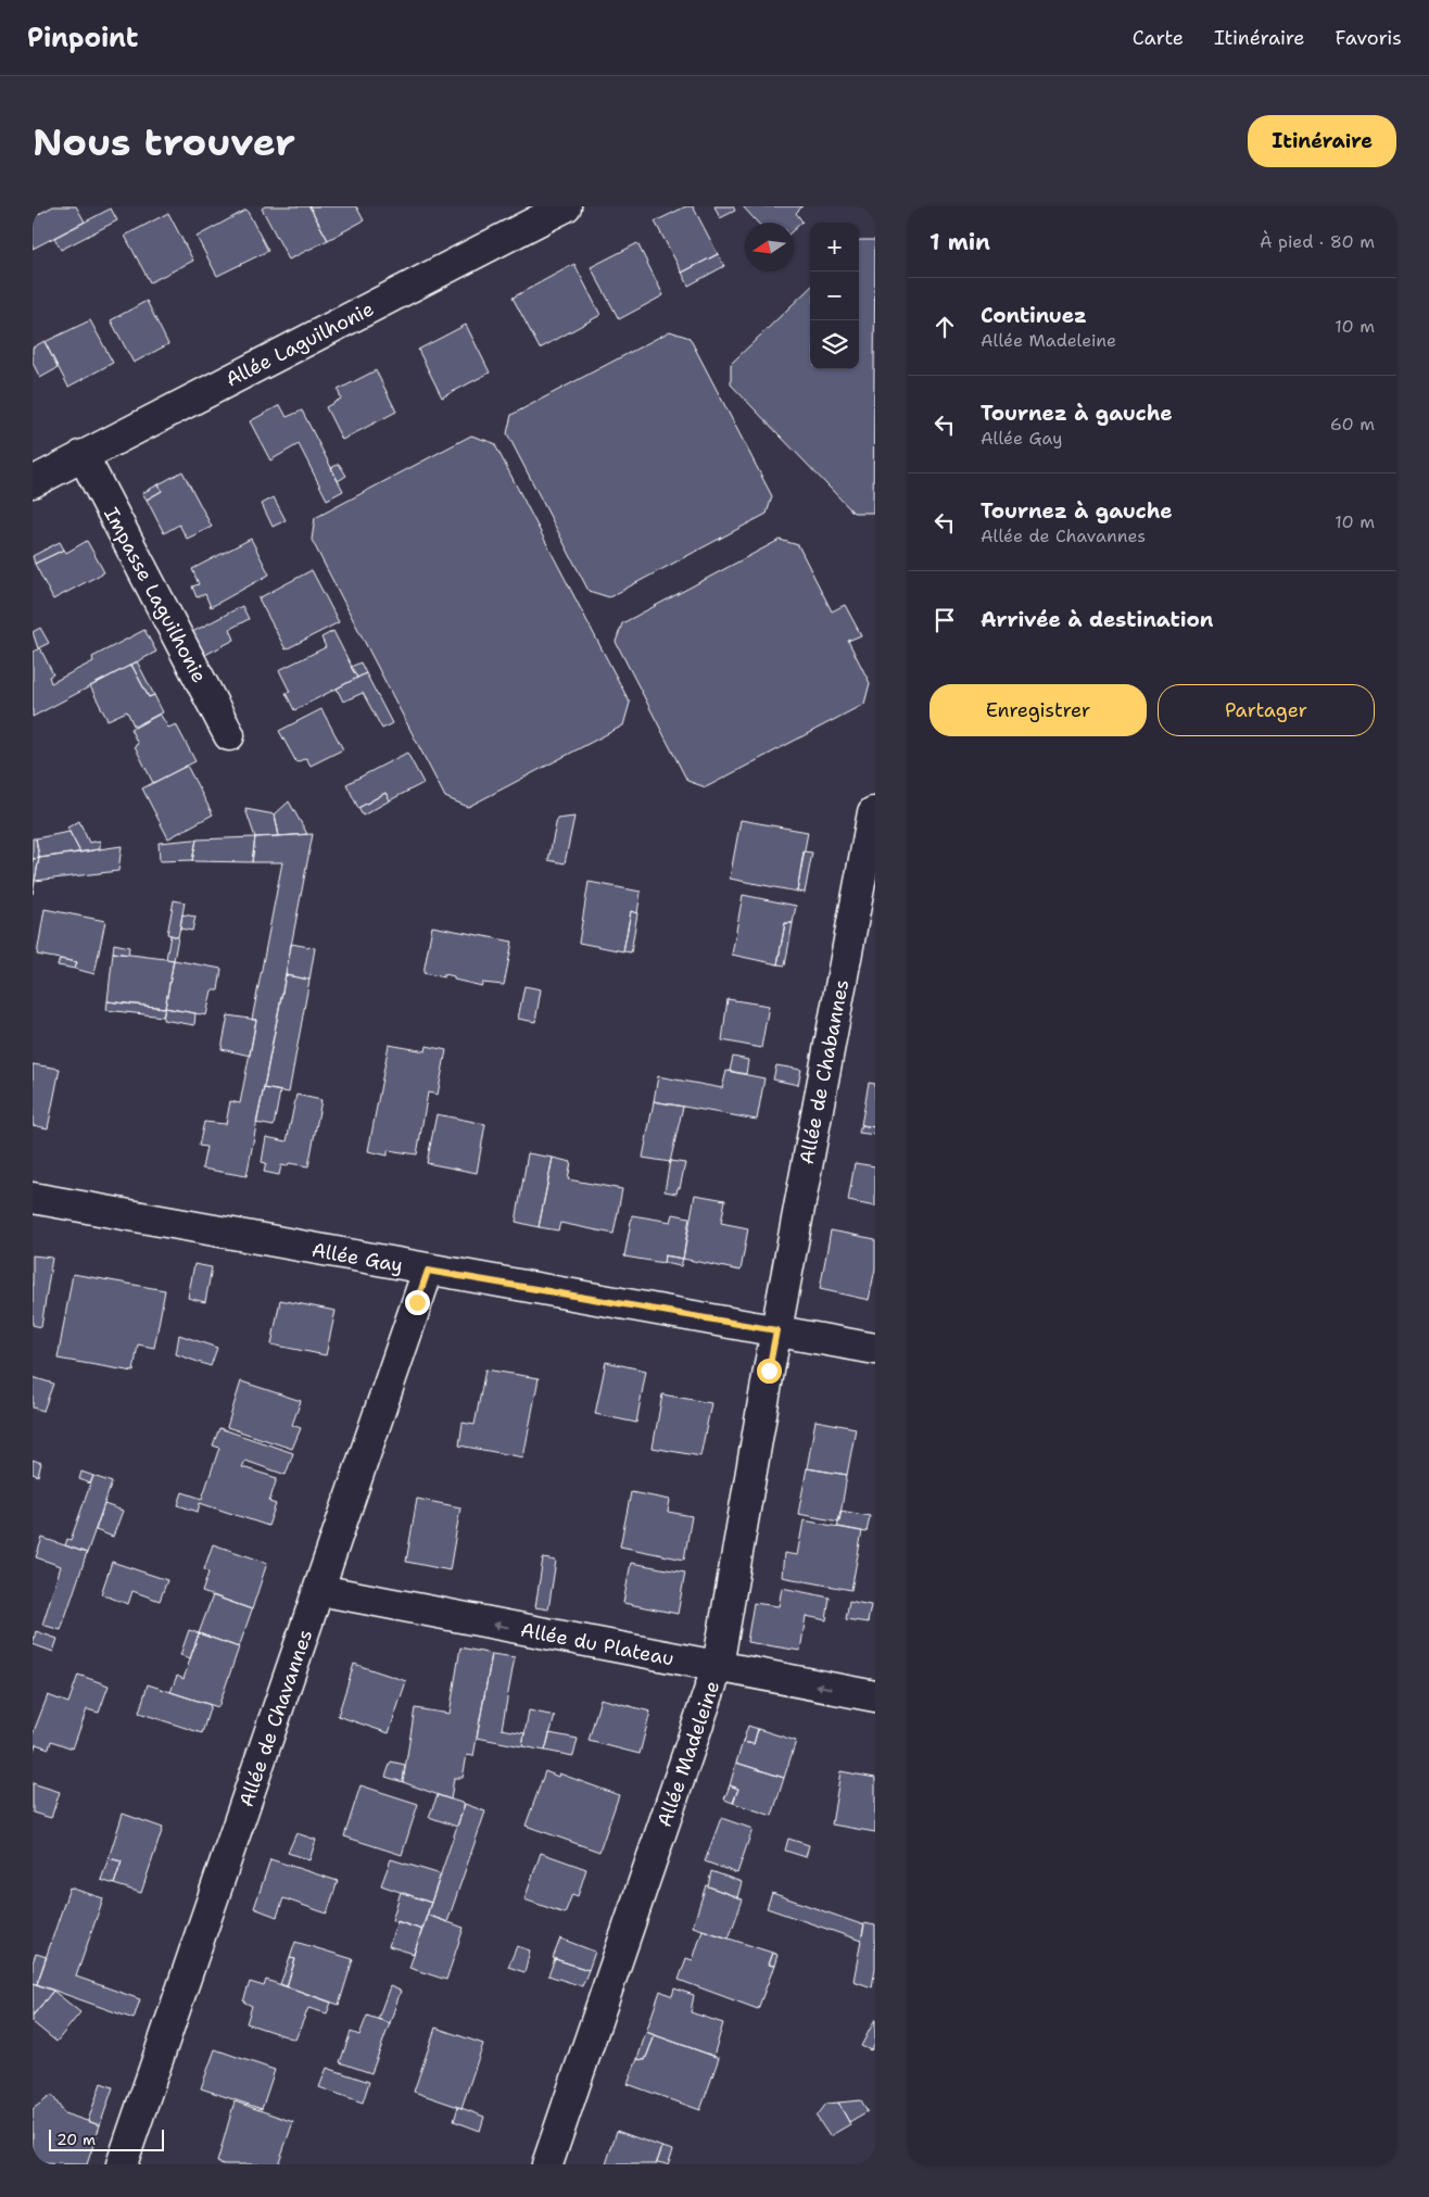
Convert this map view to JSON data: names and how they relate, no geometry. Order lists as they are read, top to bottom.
{
  "streets": {
    "street": [
      "Allée Laguilhonie",
      "Impasse Laguilhonie",
      "Allée de Chabannes",
      "Allée Gay",
      "Allée du Plateau",
      "Allée de Chavannes",
      "Allée Madeleine"
    ]
  },
  "crossings": [
    ["Allée Laguilhonie", "Impasse Laguilhonie"],
    ["Allée de Chabannes", "Allée Gay"],
    ["Allée de Chabannes", "Allée Madeleine"],
    ["Allée Gay", "Allée de Chavannes"],
    ["Allée Gay", "Allée Madeleine"],
    ["Allée du Plateau", "Allée de Chavannes"],
    ["Allée du Plateau", "Allée Madeleine"]
  ],
  "one_way": ["Allée du Plateau"],
  "scale_bar": "20 m",
  "north": "left",
  "page": {
    "header": "Pinpoint",
    "nav": ["Carte", "Itinéraire", "Favoris"],
    "buttons": [
      "Itinéraire",
      ["Enregistrer", "Partager"]
    ],
    "title": "Nous trouver",
    "heading": ["1 min", "À pied · 80 m"],
    "map_buttons": ["+", "−"],
    "list": [
      ["Continuez", "Allée Madeleine", "10 m"],
      ["Tournez à gauche", "Allée Gay", "60 m"],
      ["Tournez à gauche", "Allée de Chavannes", "10 m"],
      "Arrivée à destination"
    ],
    "scale": "20 m"
  }
}
